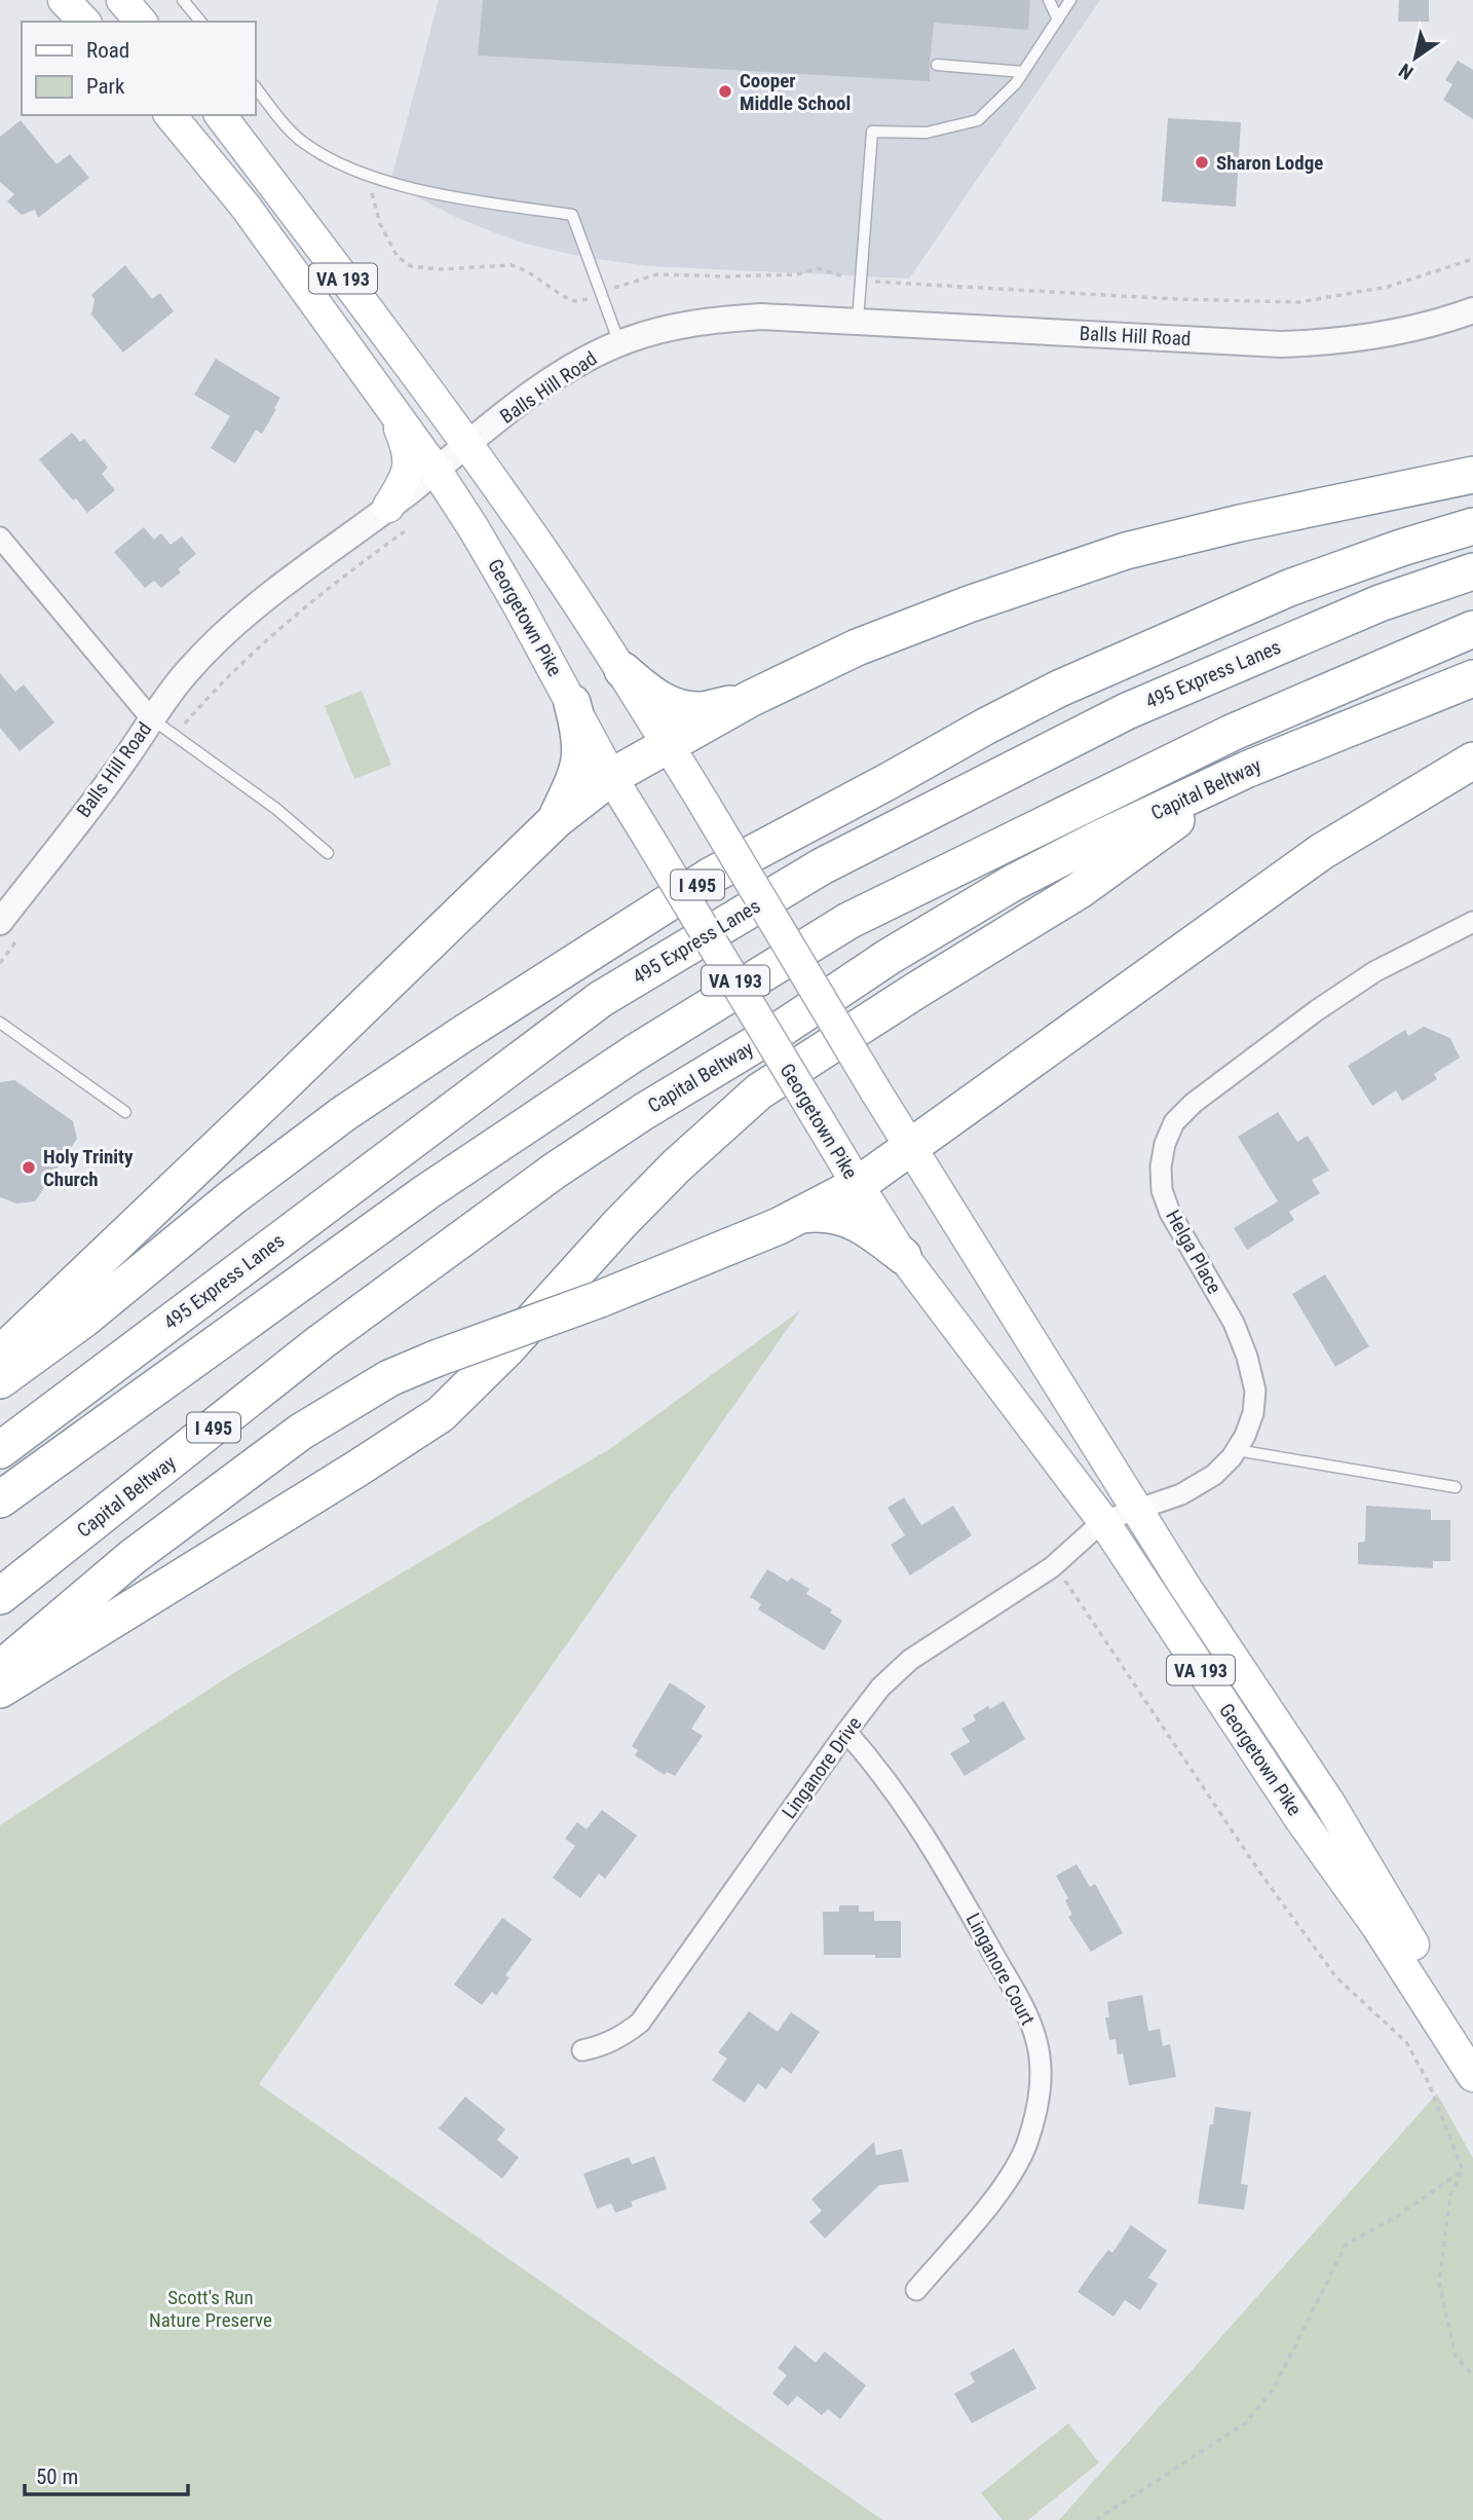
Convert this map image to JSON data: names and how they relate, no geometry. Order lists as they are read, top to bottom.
{
  "streets": {
    "highway": ["495 Express Lanes", "Capital Beltway", "I 495"],
    "main road": ["VA 193", "Georgetown Pike"],
    "street": [
      "Balls Hill Road",
      "Helga Place",
      "Linganore Drive",
      "Linganore Court"
    ]
  },
  "crossings": [
    ["Balls Hill Road", "Georgetown Pike"],
    ["Georgetown Pike", "Helga Place"],
    ["Georgetown Pike", "Linganore Drive"],
    ["Helga Place", "Linganore Drive"],
    ["Linganore Drive", "Linganore Court"]
  ],
  "parks": ["Scott's Run Nature Preserve"],
  "places": ["Cooper Middle School", "Sharon Lodge", "Holy Trinity Church"],
  "legend": ["Road", "Park"],
  "scale_bar": "50 m",
  "north": "bottom left"
}
